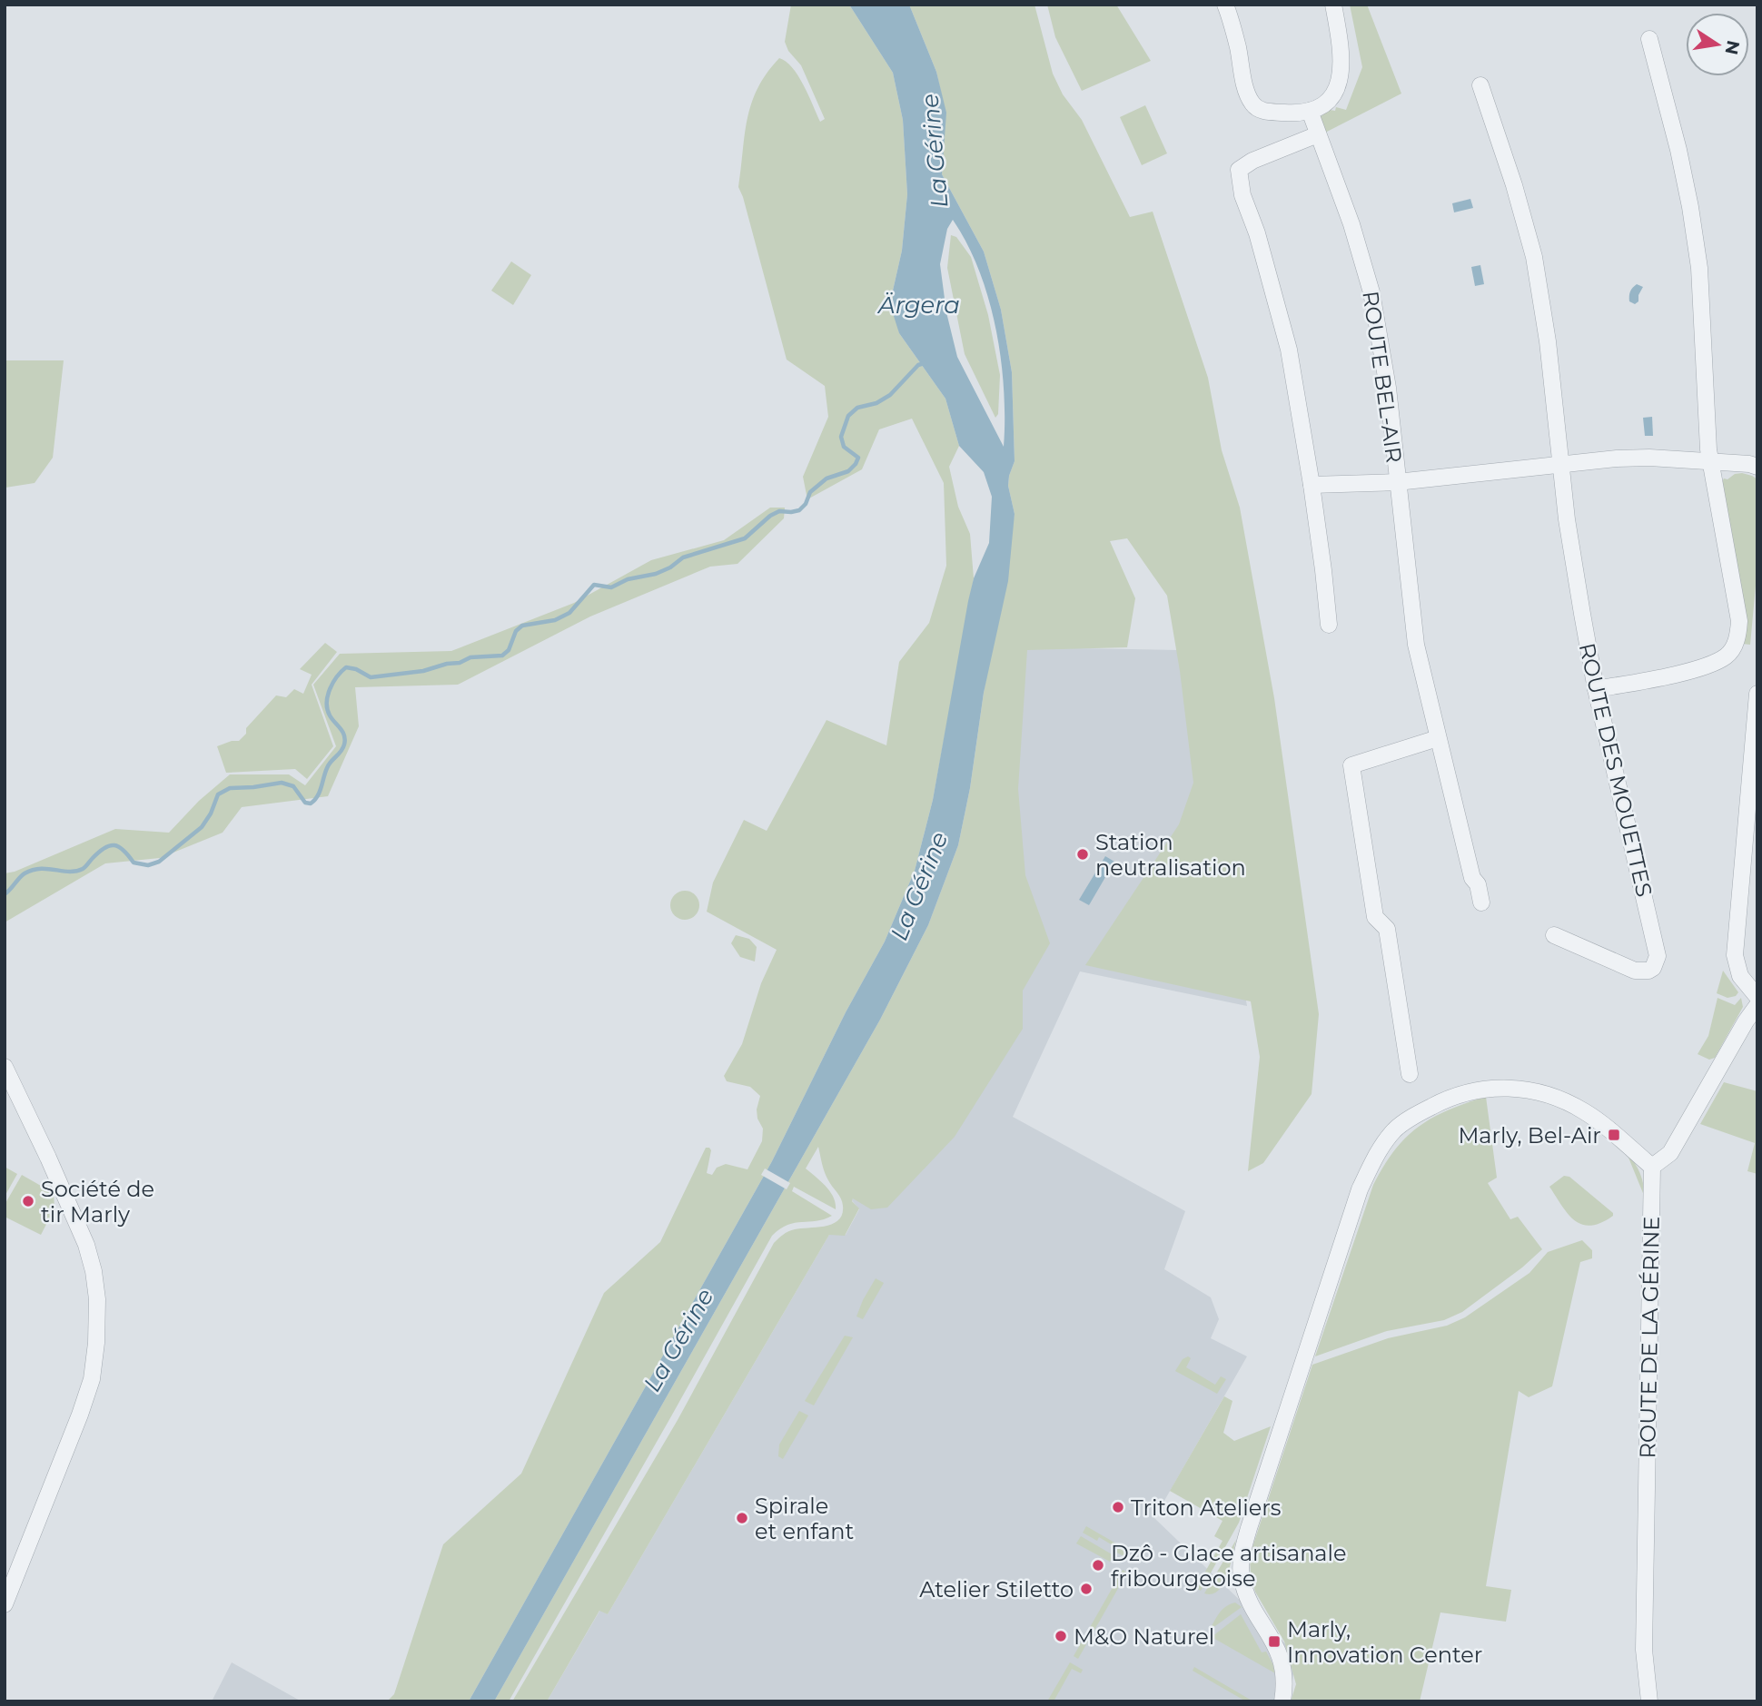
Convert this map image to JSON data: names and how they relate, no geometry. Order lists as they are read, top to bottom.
{
  "streets": {
    "street": ["ROUTE BEL-AIR", "ROUTE DES MOUETTES", "ROUTE DE LA GÉRINE"]
  },
  "crossings": [
    ["ROUTE BEL-AIR", "ROUTE DES MOUETTES"]
  ],
  "water": ["La Gérine", "Ärgera"],
  "places": {
    "other": [
      "Station neutralisation",
      "Société de tir Marly",
      "Triton Ateliers",
      "Spirale et enfant",
      "Dzô - Glace artisanale fribourgeoise",
      "Atelier Stiletto",
      "M&O Naturel"
    ],
    "transit": ["Marly, Bel-Air", "Marly, Innovation Center"]
  },
  "north": "right"
}
